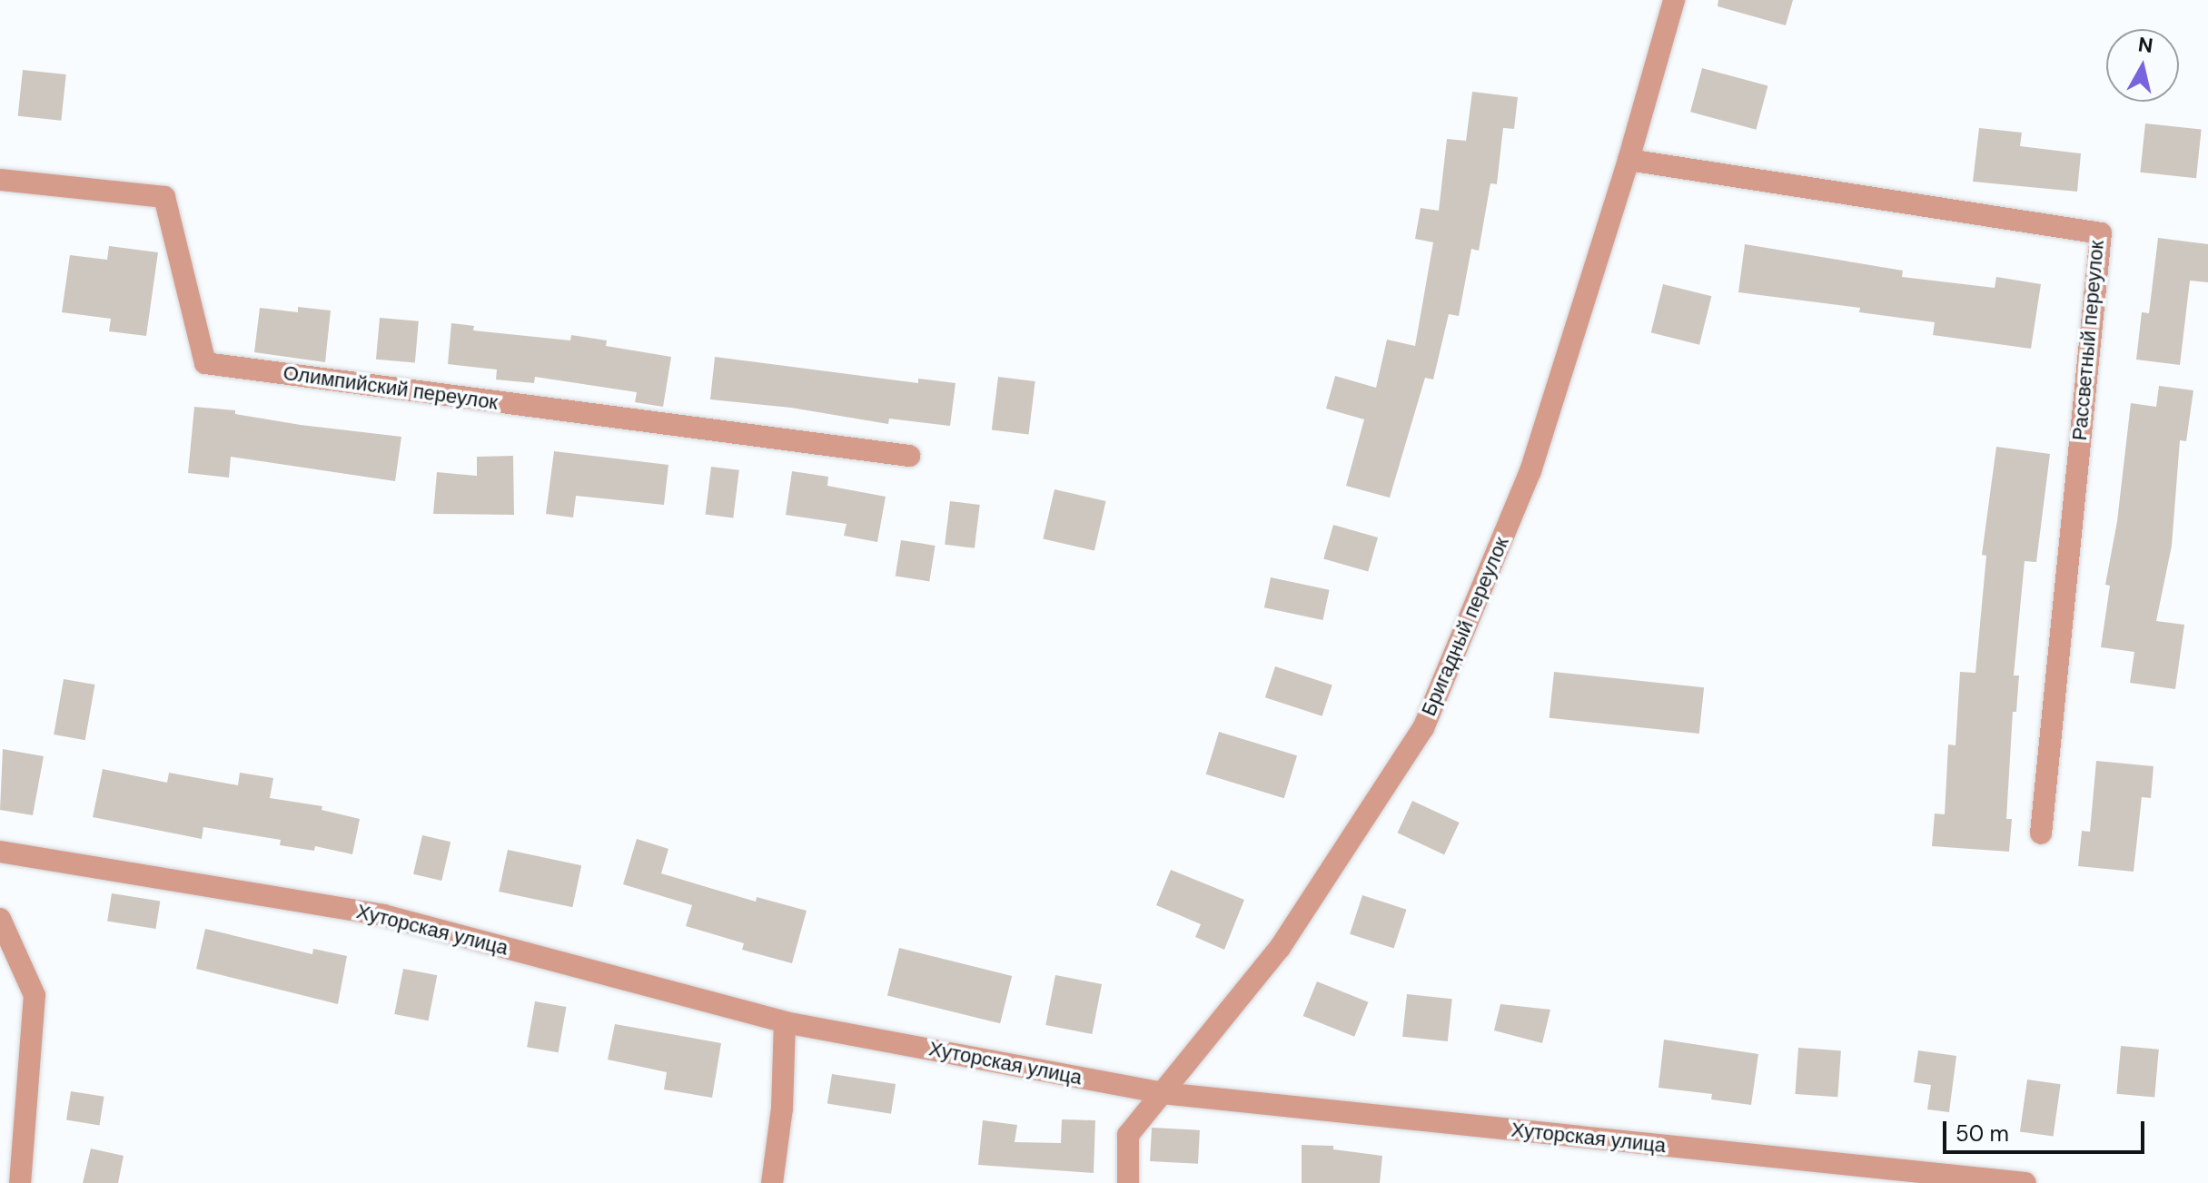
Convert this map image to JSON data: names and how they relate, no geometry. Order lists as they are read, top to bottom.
{
  "streets": {
    "street": [
      "Рассветный переулок",
      "Олимпийский переулок",
      "Бригадный переулок",
      "Хуторская улица"
    ]
  },
  "crossings": [
    ["Рассветный переулок", "Бригадный переулок"],
    ["Бригадный переулок", "Хуторская улица"]
  ],
  "scale_bar": "50 m",
  "north": "top"
}
